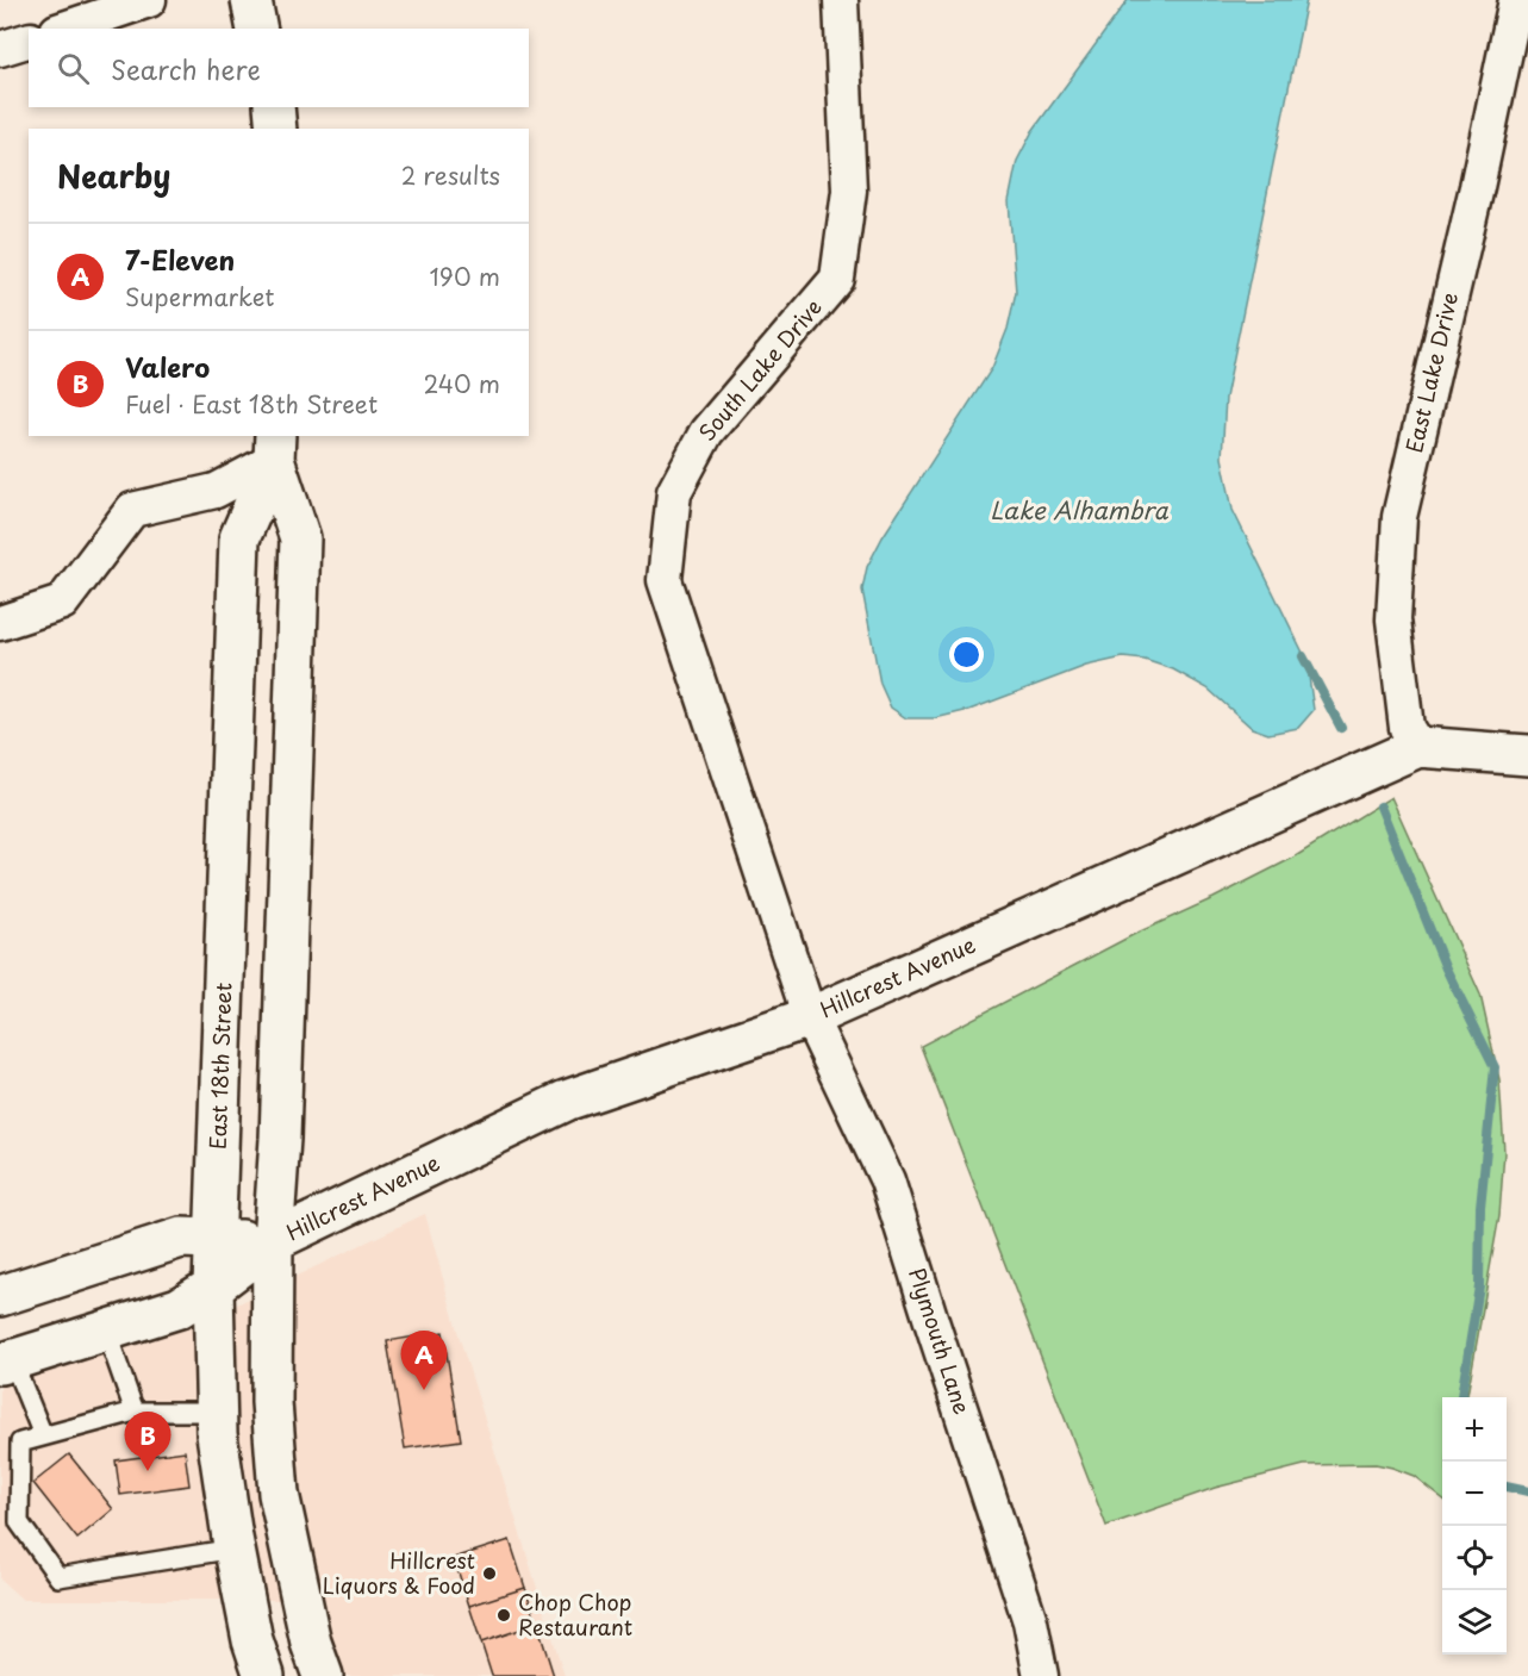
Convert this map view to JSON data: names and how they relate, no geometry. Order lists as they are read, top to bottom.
{
  "streets": {
    "main road": ["Hillcrest Avenue", "East 18th Street"],
    "street": ["South Lake Drive", "East Lake Drive", "Plymouth Lane"]
  },
  "crossings": [
    ["South Lake Drive", "Hillcrest Avenue"],
    ["South Lake Drive", "Plymouth Lane"],
    ["East Lake Drive", "Hillcrest Avenue"],
    ["Hillcrest Avenue", "East 18th Street"],
    ["Hillcrest Avenue", "Plymouth Lane"]
  ],
  "water": ["Lake Alhambra"],
  "places": ["Hillcrest Liquors & Food", "Chop Chop Restaurant"],
  "page": {
    "search": "Search here",
    "heading": ["Nearby", "2 results"],
    "list": [
      {
        "mark": "A",
        "name": "7-Eleven",
        "note": "Supermarket",
        "value": "190 m"
      },
      {
        "mark": "B",
        "name": "Valero",
        "note": "Fuel · East 18th Street",
        "value": "240 m"
      }
    ],
    "pins": ["A", "B"],
    "map_buttons": ["+", "−"]
  }
}
